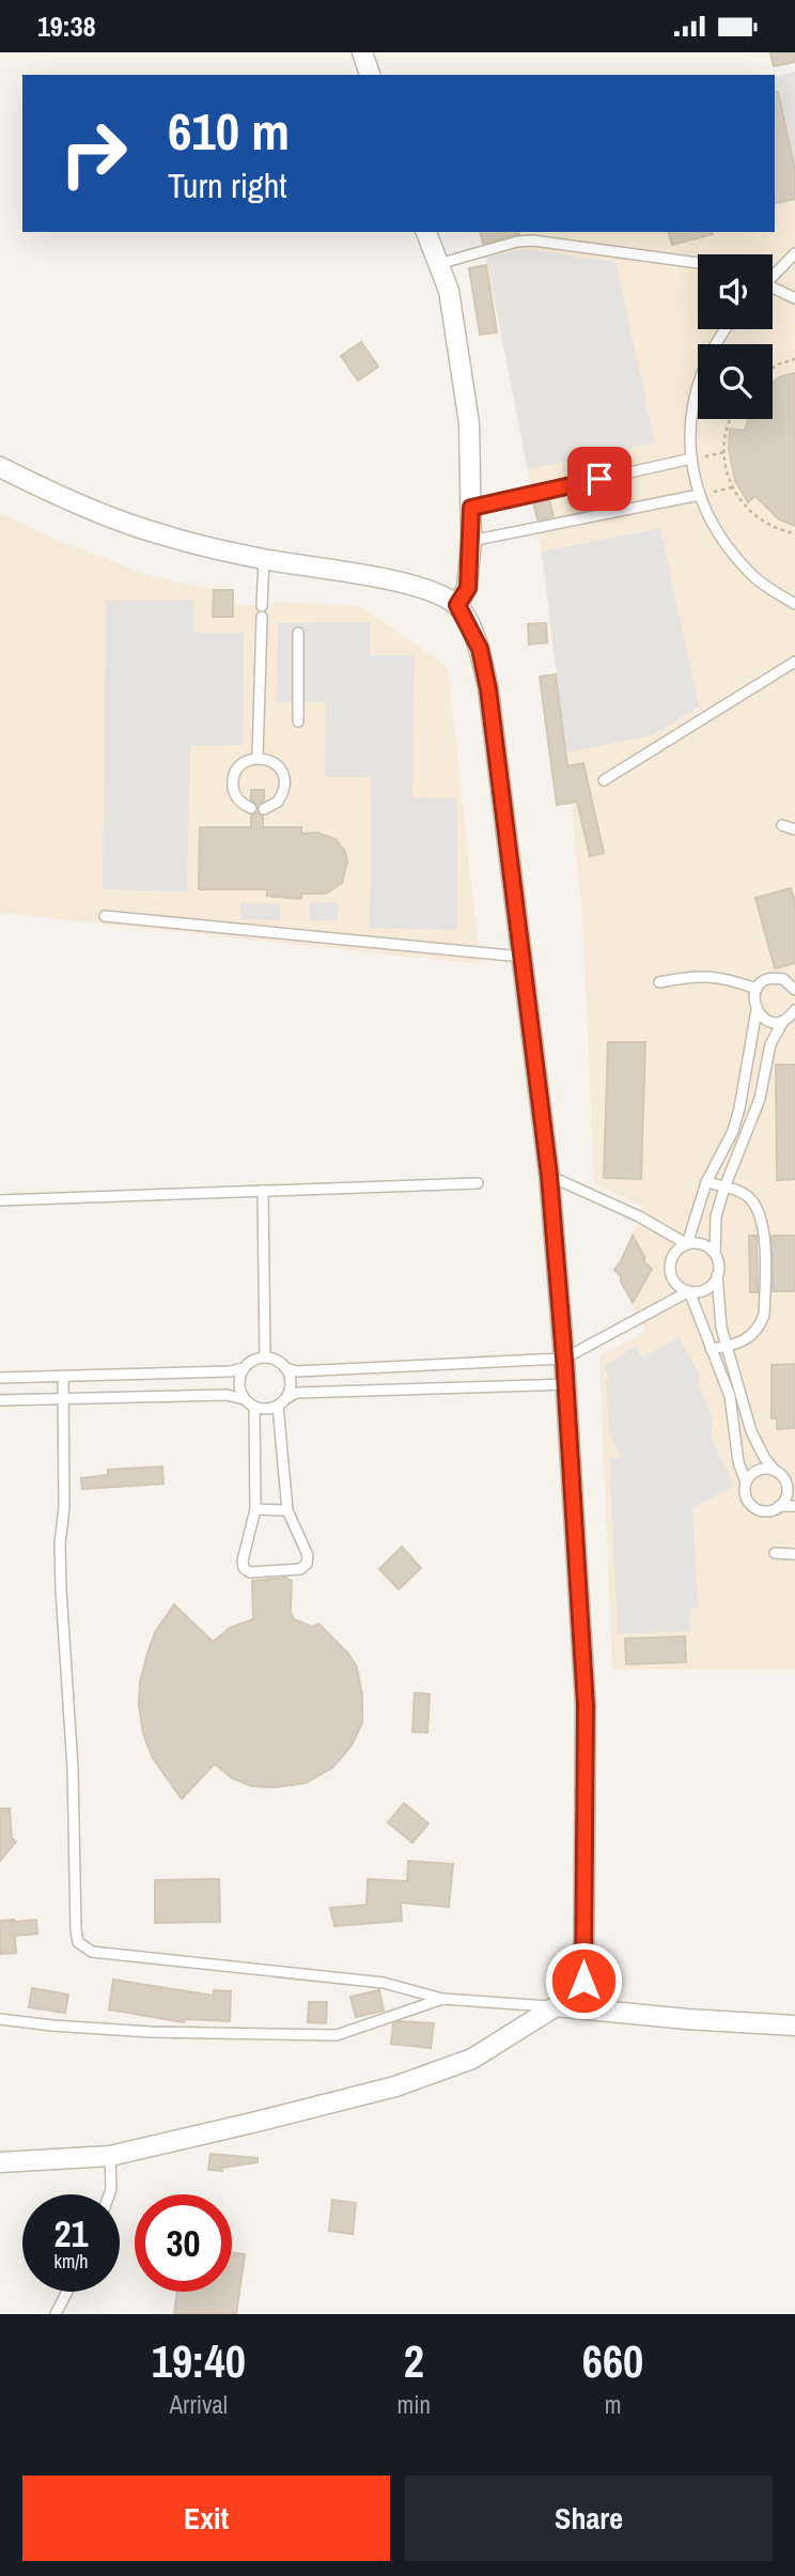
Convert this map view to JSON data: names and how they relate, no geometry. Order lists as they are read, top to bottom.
{
  "page": {
    "status": "19:38",
    "turn": ["610 m", "Turn right"],
    "speed": "21 km/h",
    "limit": "30",
    "eta": [
      "19:40",
      "Arrival",
      "2",
      "min",
      "660",
      "m"
    ],
    "buttons": ["Exit", "Share"]
  }
}
